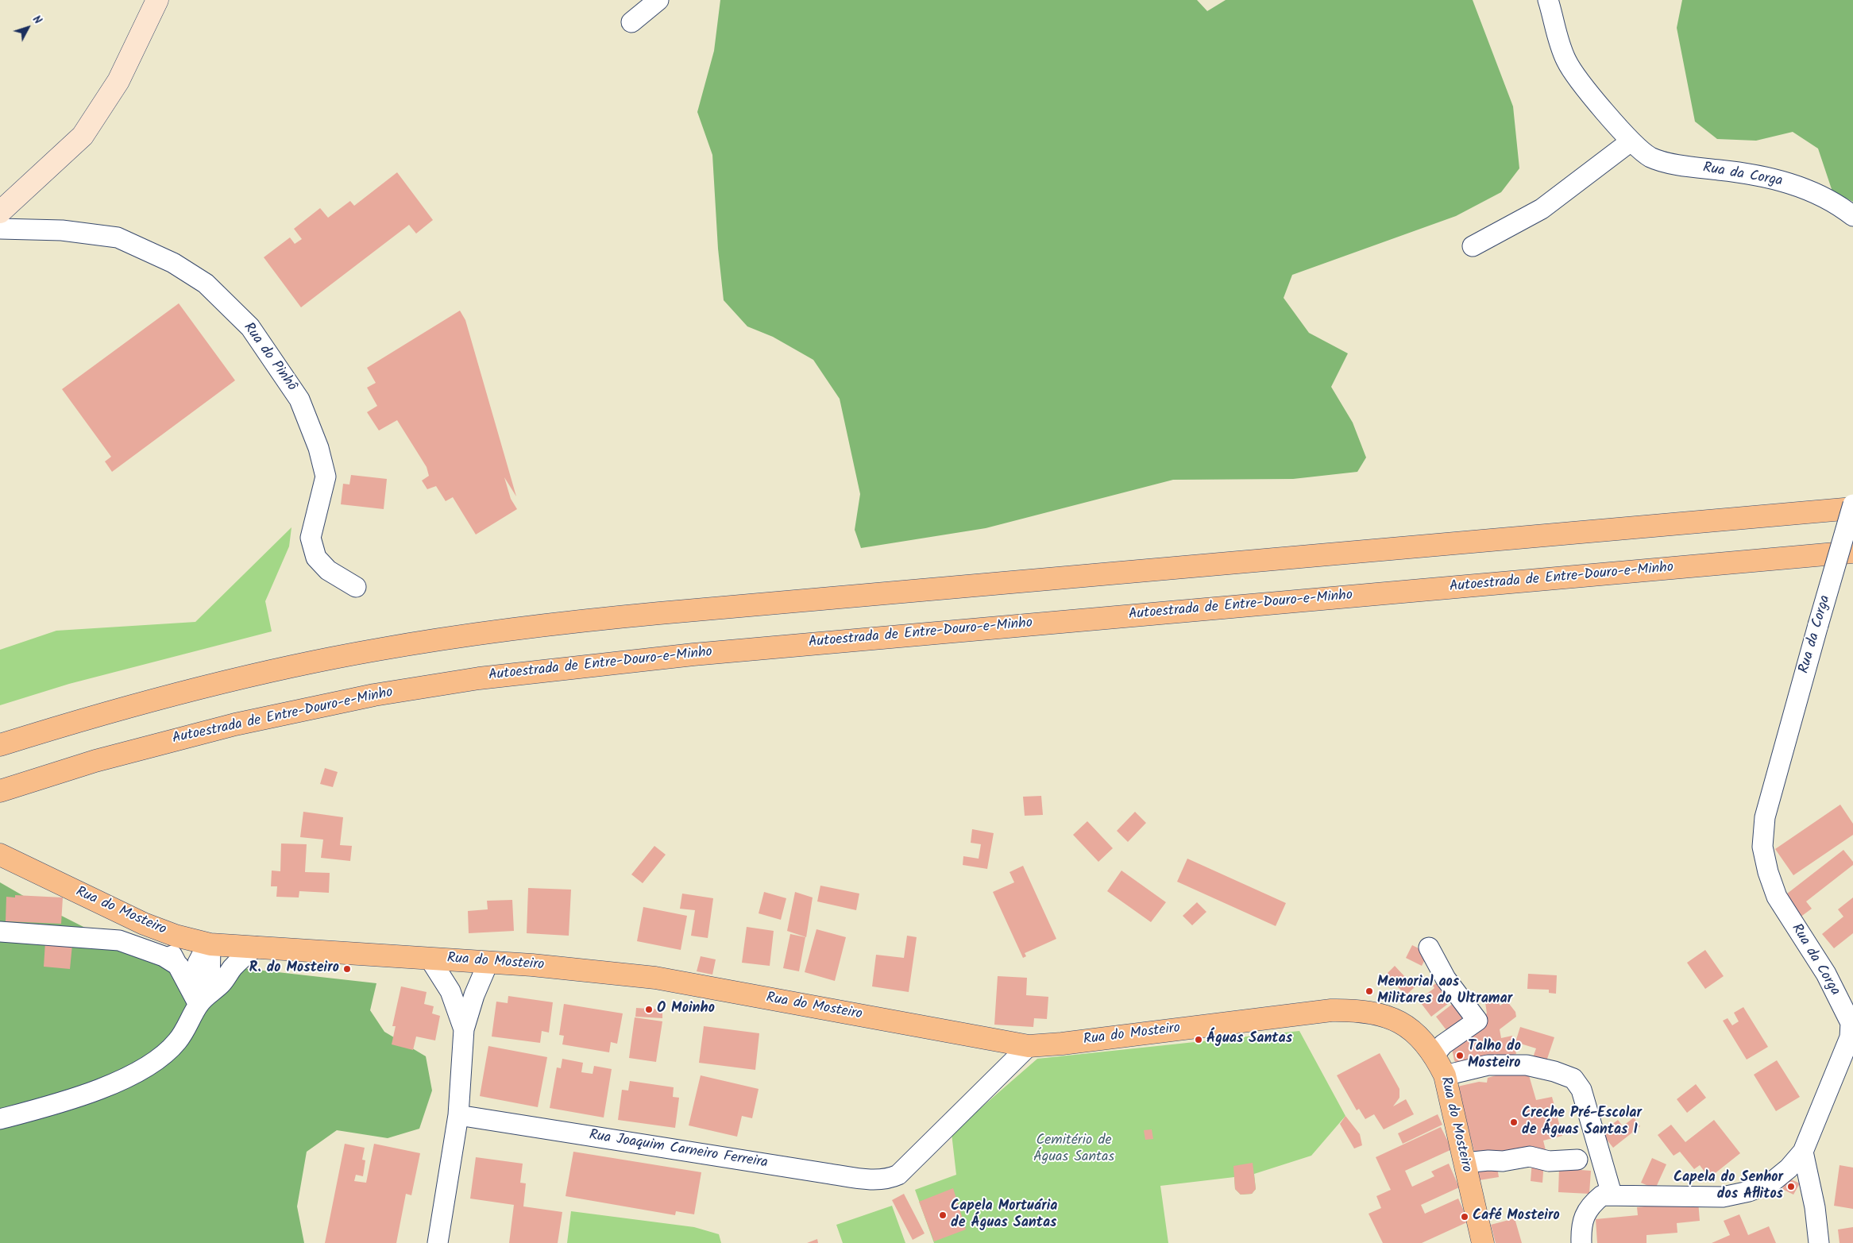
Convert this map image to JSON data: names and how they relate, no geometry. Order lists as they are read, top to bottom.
{
  "streets": {
    "main road": ["Autoestrada de Entre-Douro-e-Minho", "Rua do Mosteiro"],
    "street": ["Rua da Corga", "Rua do Pinhô", "Rua Joaquim Carneiro Ferreira"]
  },
  "crossings": [
    ["Rua do Mosteiro", "Rua Joaquim Carneiro Ferreira"]
  ],
  "parks": ["Cemitério de Águas Santas"],
  "places": [
    "R. do Mosteiro",
    "Memorial aos Militares do Ultramar",
    "O Moinho",
    "Águas Santas",
    "Talho do Mosteiro",
    "Creche Pré-Escolar de Águas Santas I",
    "Capela do Senhor dos Aflitos",
    "Capela Mortuária de Águas Santas",
    "Café Mosteiro"
  ],
  "north": "top right"
}
